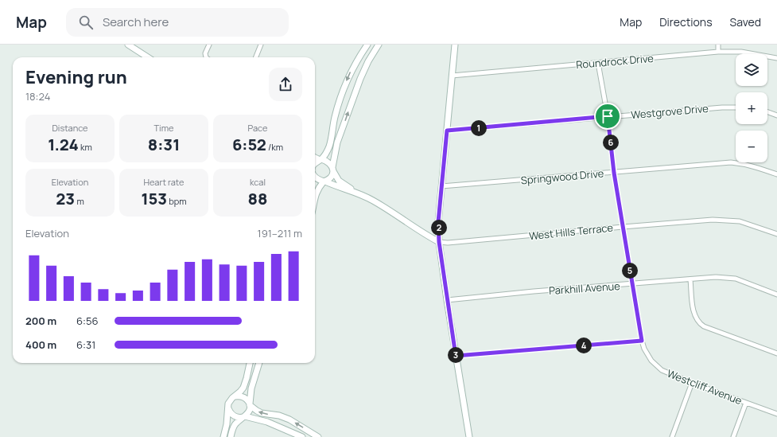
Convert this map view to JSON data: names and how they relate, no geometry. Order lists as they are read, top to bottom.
{
  "streets": {
    "street": [
      "Roundrock Drive",
      "Westgrove Drive",
      "Springwood Drive",
      "West Hills Terrace",
      "Parkhill Avenue",
      "Westcliff Avenue"
    ]
  },
  "crossings": [
    ["Roundrock Drive", "Westcliff Avenue"],
    ["Westgrove Drive", "Westcliff Avenue"],
    ["Springwood Drive", "Westcliff Avenue"],
    ["West Hills Terrace", "Westcliff Avenue"],
    ["Parkhill Avenue", "Westcliff Avenue"]
  ],
  "page": {
    "header": "Map",
    "search": "Search here",
    "nav": ["Map", "Directions", "Saved"],
    "map_buttons": ["+", "−"],
    "heading": ["Evening run", "18:24"],
    "stats": [
      ["Distance", "1.24 km"],
      ["Time", "8:31"],
      ["Pace", "6:52 /km"],
      ["Elevation", "23 m"],
      ["Heart rate", "153 bpm"],
      ["kcal", "88"]
    ],
    "pins": [
      "1",
      "6",
      "2",
      "5",
      "4",
      "3"
    ],
    "chart": ["Elevation", "191–211 m"],
    "list": [
      {
        "name": "200 m",
        "note": "6:56"
      },
      {
        "name": "400 m",
        "note": "6:31"
      }
    ]
  }
}
